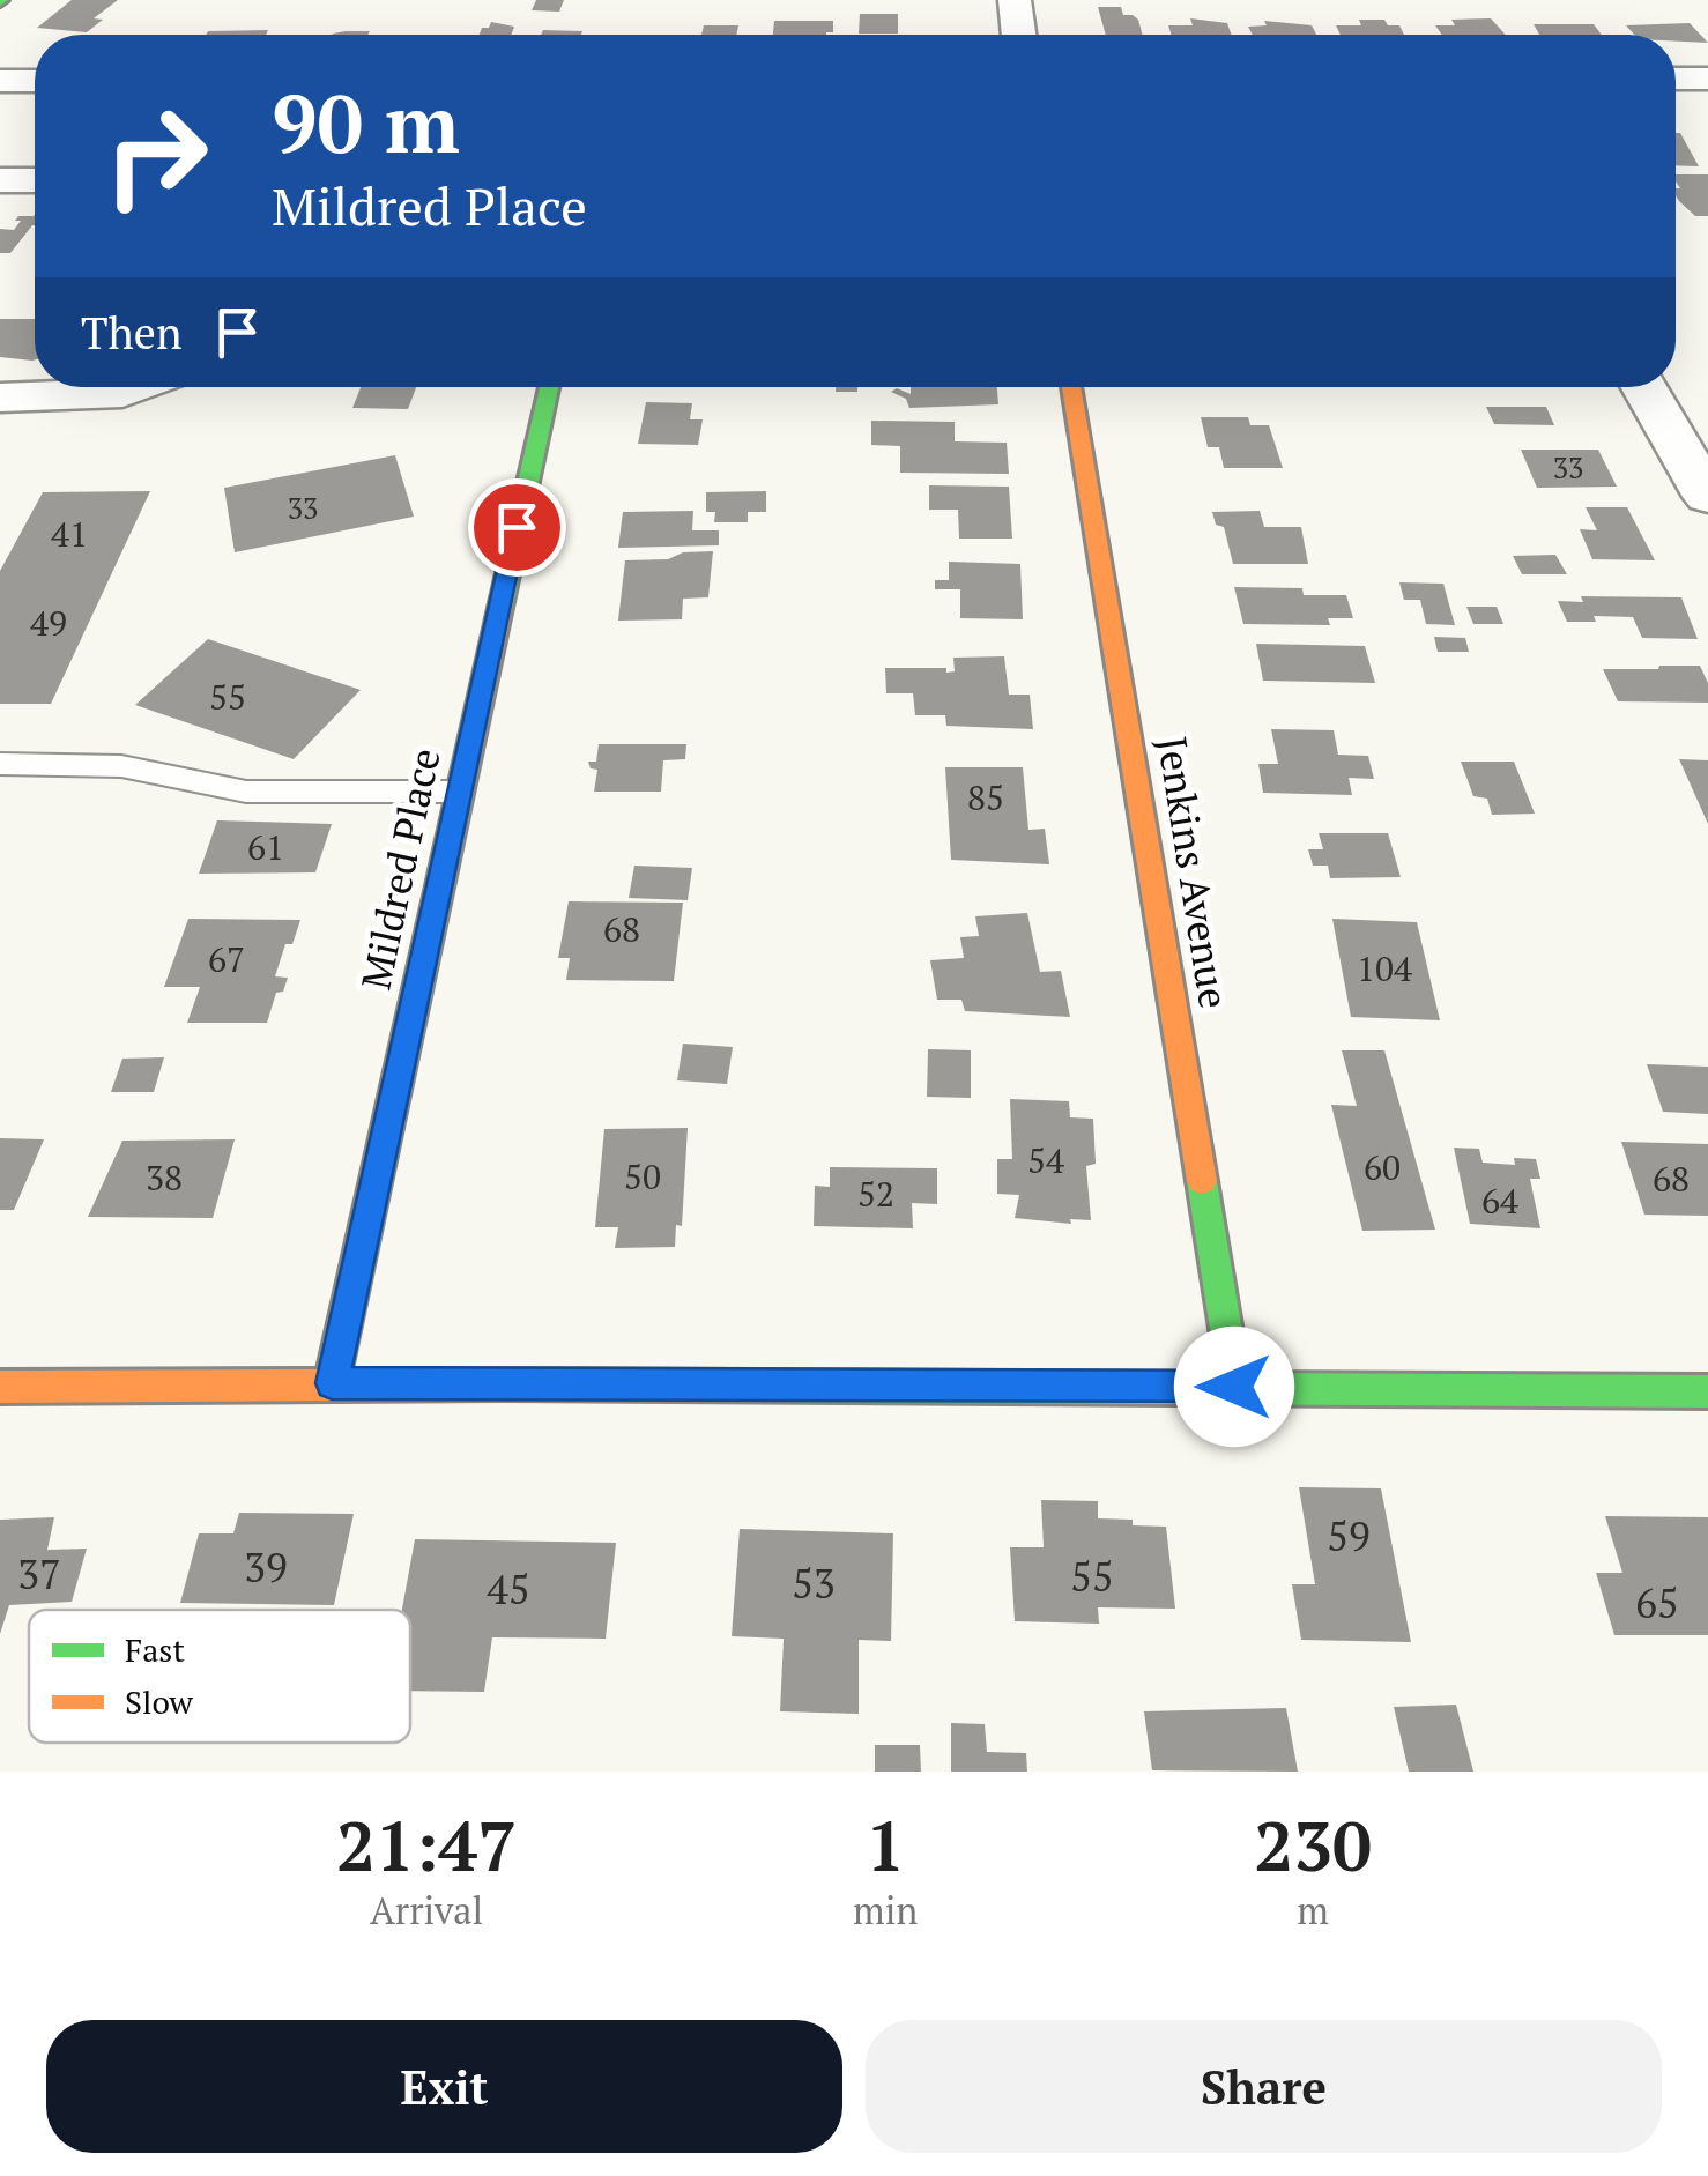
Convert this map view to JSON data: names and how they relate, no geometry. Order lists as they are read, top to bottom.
{
  "streets": {
    "street": ["Mildred Place", "Jenkins Avenue"]
  },
  "house_numbers": [
    "33",
    "33",
    "41",
    "49",
    "55",
    "85",
    "61",
    "68",
    "67",
    "104",
    "54",
    "60",
    "50",
    "38",
    "68",
    "52",
    "64",
    "59",
    "39",
    "37",
    "55",
    "53",
    "45",
    "65"
  ],
  "legend": ["Fast", "Slow"],
  "page": {
    "turn": ["90 m", "Mildred Place"],
    "then": "Then",
    "eta": [
      "21:47",
      "Arrival",
      "1",
      "min",
      "230",
      "m"
    ],
    "buttons": ["Exit", "Share"]
  }
}
